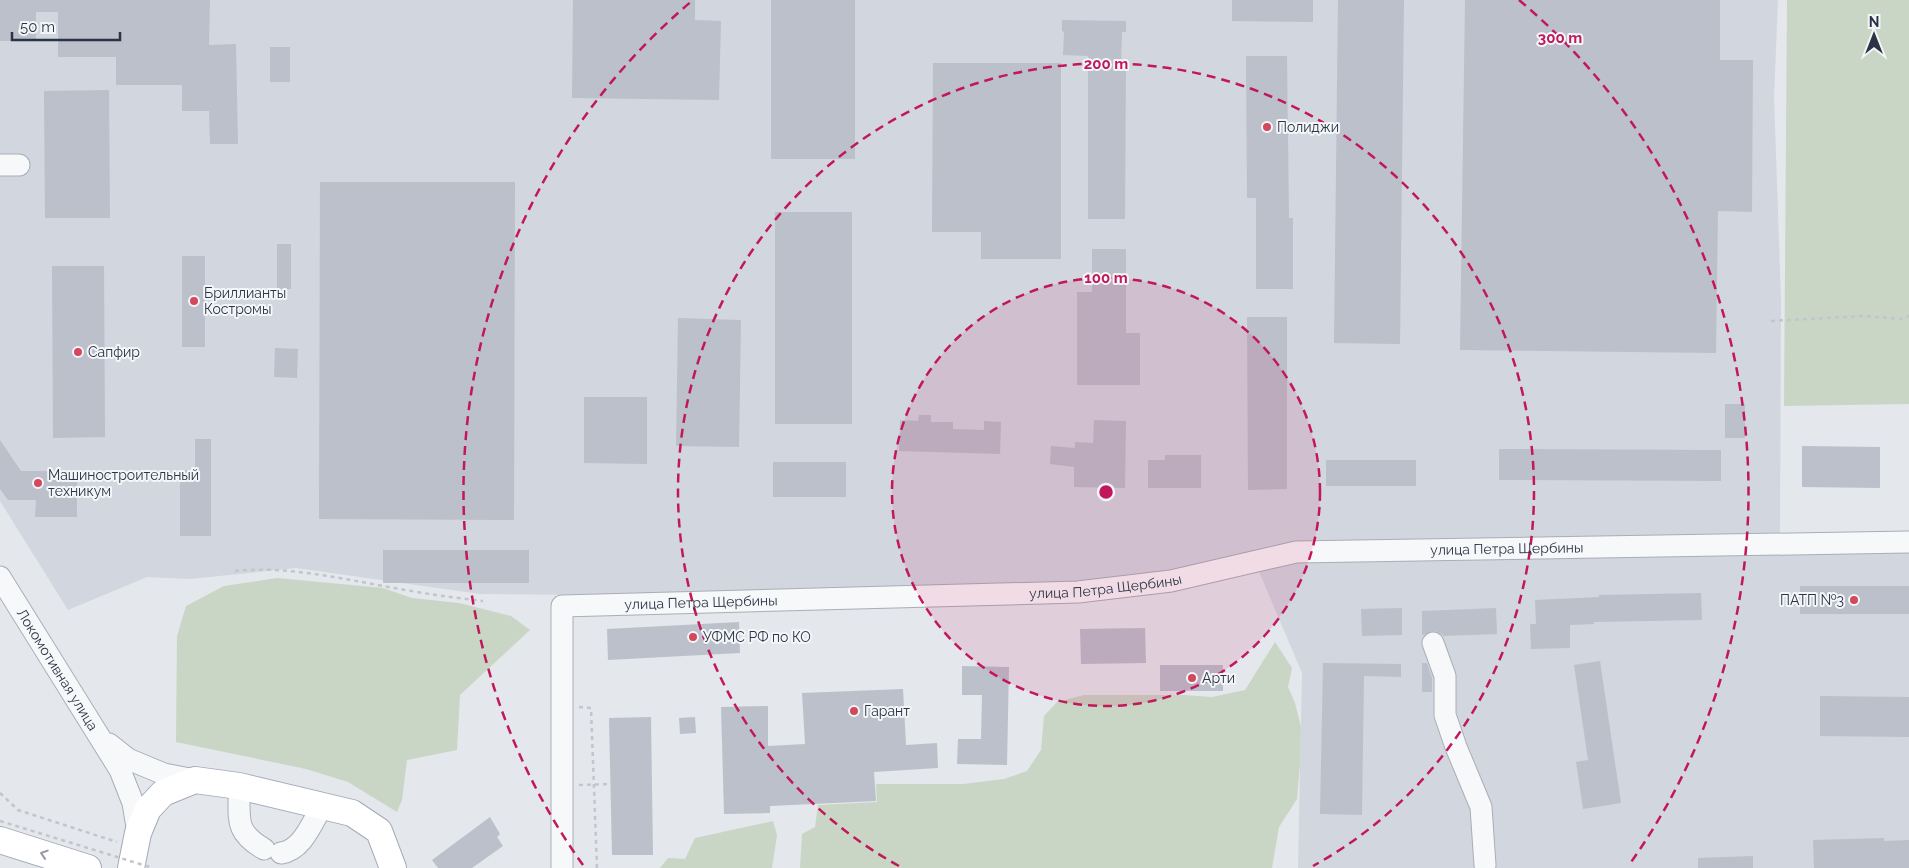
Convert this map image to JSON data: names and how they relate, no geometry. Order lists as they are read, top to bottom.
{
  "streets": {
    "street": ["улица Петра Щербины", "Локомотивная улица"]
  },
  "places": [
    "Полиджи",
    "Бриллианты Костромы",
    "Сапфир",
    "Машиностроительный техникум",
    "ПАТП №3",
    "УФМС РФ по КО",
    "Арти",
    "Гарант"
  ],
  "scale_bar": "50 m",
  "north": "top",
  "rings": ["300 m", "200 m", "100 m"]
}
